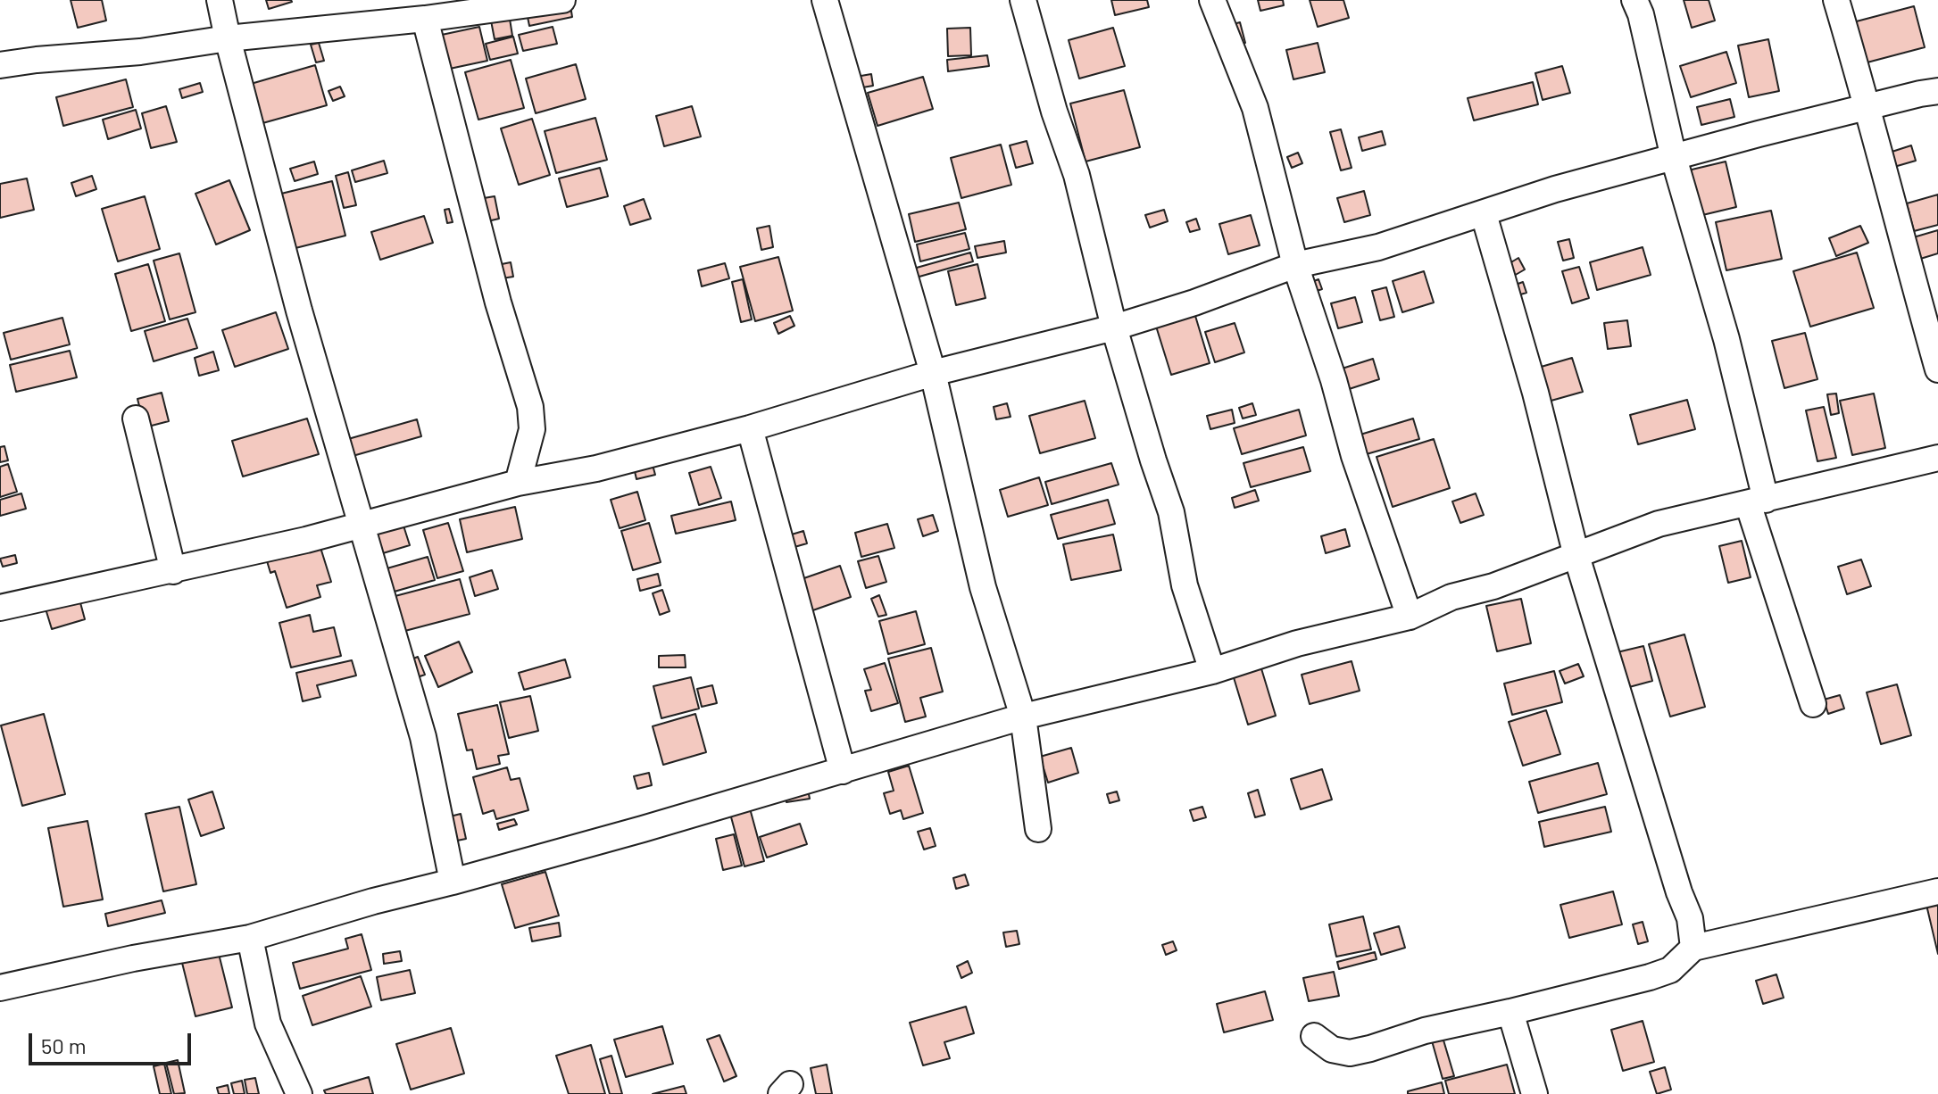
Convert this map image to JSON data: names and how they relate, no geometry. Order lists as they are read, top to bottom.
{
  "scale_bar": "50 m"
}
